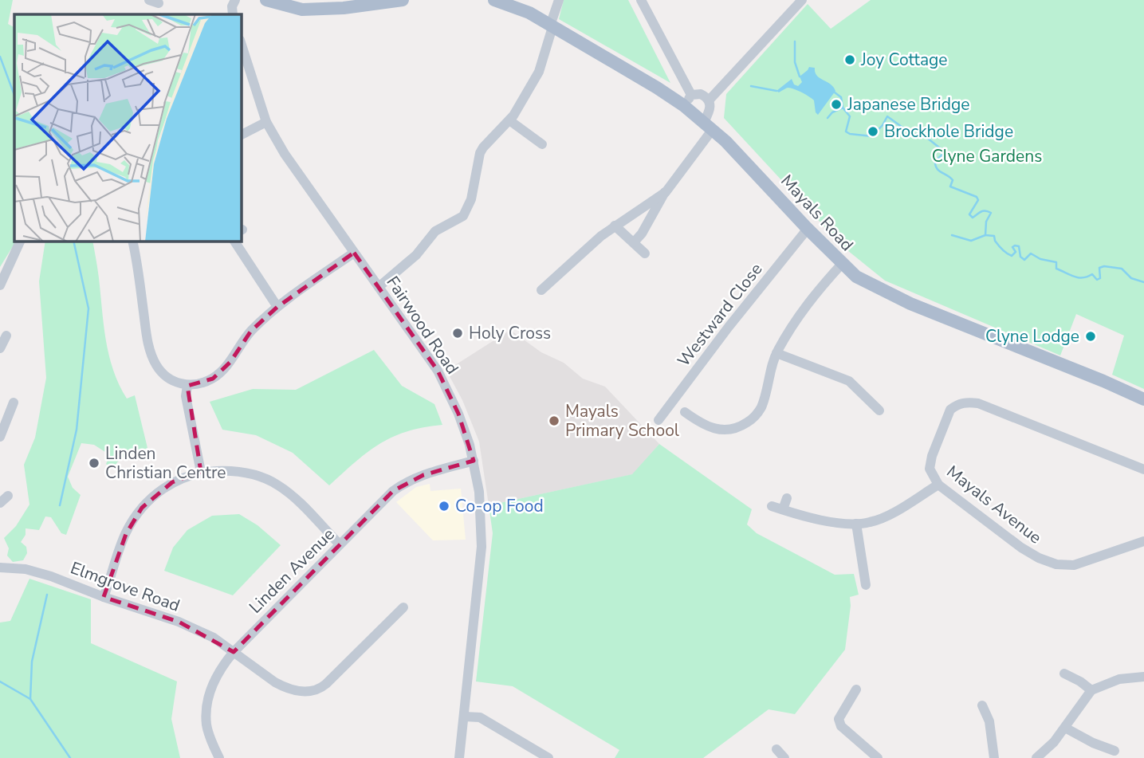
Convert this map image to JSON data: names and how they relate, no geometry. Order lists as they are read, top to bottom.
{
  "streets": {
    "main road": ["Mayals Road"],
    "street": [
      "Westward Close",
      "Fairwood Road",
      "Mayals Avenue",
      "Linden Avenue",
      "Elmgrove Road"
    ]
  },
  "crossings": [
    ["Mayals Road", "Westward Close"],
    ["Fairwood Road", "Linden Avenue"],
    ["Linden Avenue", "Elmgrove Road"]
  ],
  "parks": ["Clyne Gardens"],
  "places": [
    "Joy Cottage",
    "Japanese Bridge",
    "Brockhole Bridge",
    "Holy Cross",
    "Clyne Lodge",
    "Mayals Primary School",
    "Linden Christian Centre",
    "Co-op Food"
  ]
}
